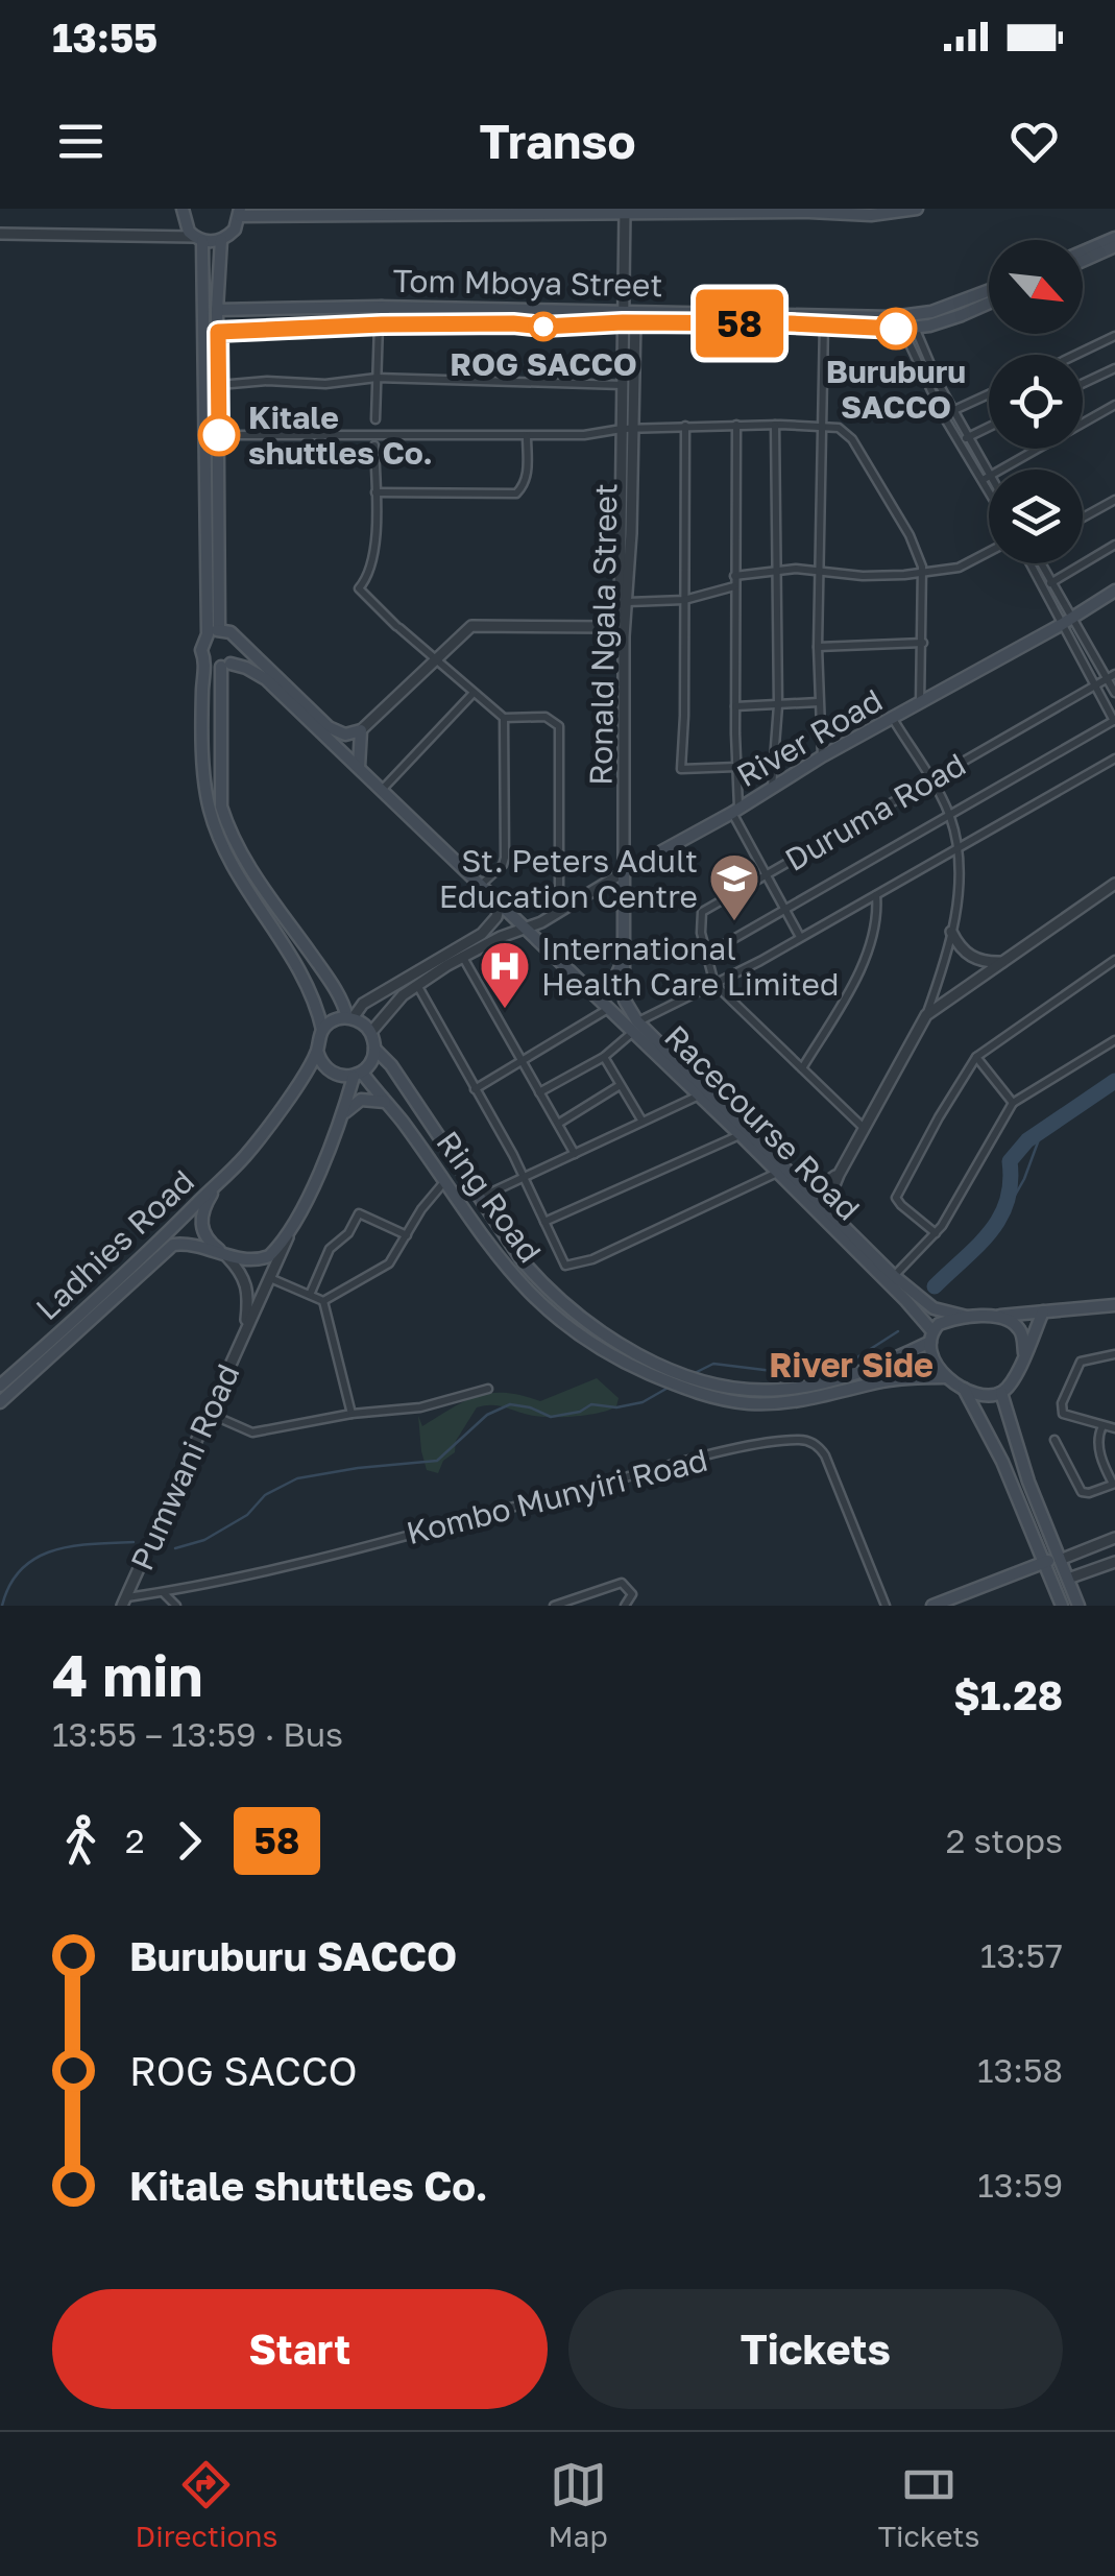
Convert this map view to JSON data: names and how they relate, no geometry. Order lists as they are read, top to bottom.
{
  "streets": {
    "main road": [
      "Tom Mboya Street",
      "Ronald Ngala Street",
      "River Road",
      "Racecourse Road",
      "Ring Road",
      "Ladhies Road"
    ],
    "street": ["Duruma Road", "Pumwani Road", "Kombo Munyiri Road"]
  },
  "crossings": [
    ["Tom Mboya Street", "Ronald Ngala Street"],
    ["Ronald Ngala Street", "River Road"],
    ["Ronald Ngala Street", "Racecourse Road"],
    ["River Road", "Racecourse Road"],
    ["Racecourse Road", "Ring Road"],
    ["Ring Road", "Ladhies Road"],
    ["Pumwani Road", "Kombo Munyiri Road"]
  ],
  "districts": ["River Side"],
  "places": {
    "other": ["ROG SACCO", "Buruburu SACCO", "Kitale shuttles Co."],
    "school or university": ["St. Peters Adult Education Centre"],
    "hospital": ["International Health Care Limited"]
  },
  "lines": ["bus line 58"],
  "north": "bottom right",
  "page": {
    "status": "13:55",
    "header": "Transo",
    "on_map": "58",
    "heading": ["4 min", "13:55 – 13:59 · Bus", "$1.28"],
    "legs": ["2", "58", "2 stops"],
    "list": [
      {
        "name": "Buruburu SACCO",
        "value": "13:57"
      },
      {
        "name": "ROG SACCO",
        "value": "13:58"
      },
      {
        "name": "Kitale shuttles Co.",
        "value": "13:59"
      }
    ],
    "buttons": ["Start", "Tickets"],
    "tabs": ["Directions", "Map", "Tickets"]
  }
}
